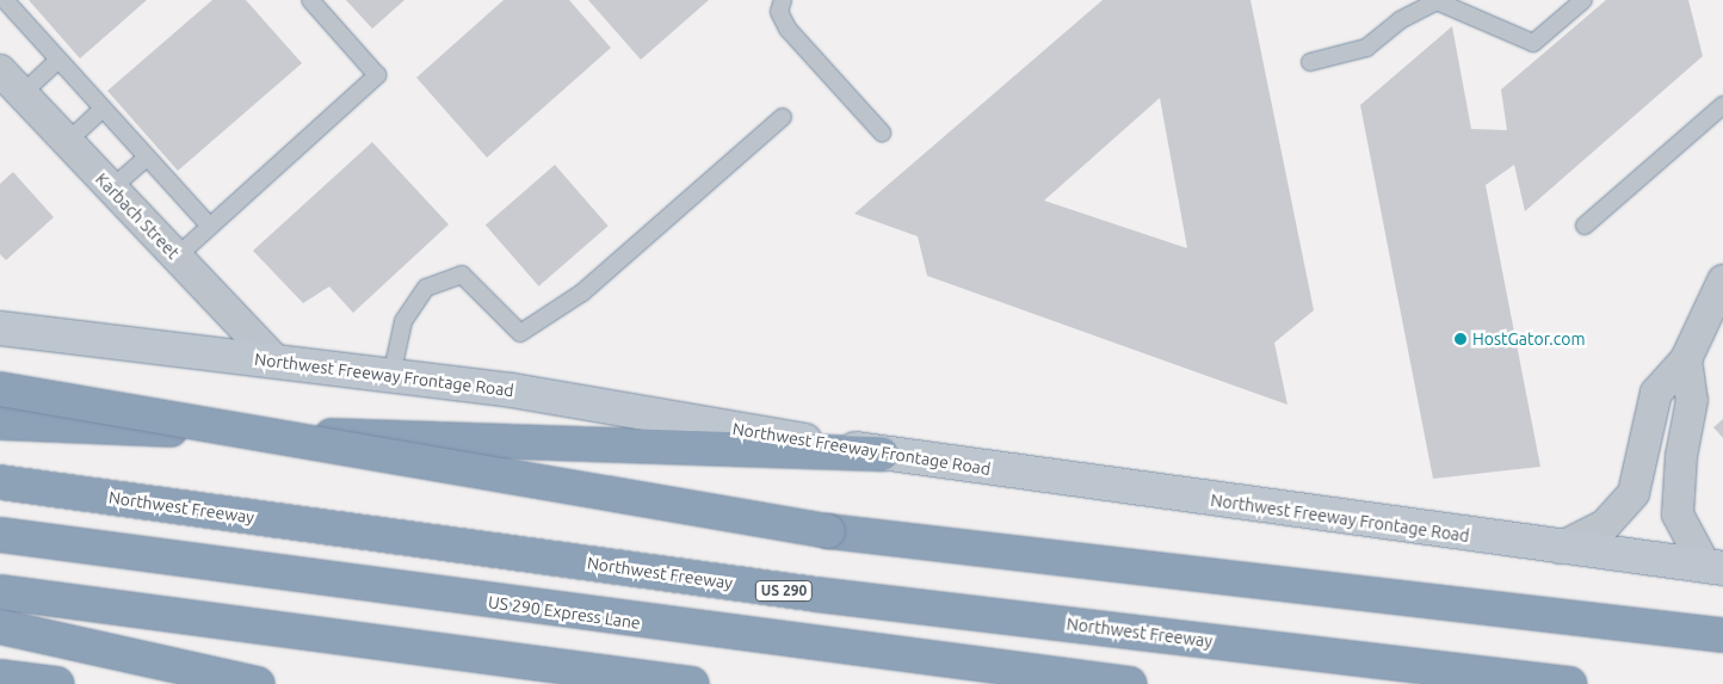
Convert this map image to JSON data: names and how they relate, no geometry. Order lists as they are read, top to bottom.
{
  "streets": {
    "highway": ["Northwest Freeway", "US 290", "US 290 Express Lane"],
    "main road": ["Northwest Freeway Frontage Road"],
    "street": ["Karbach Street"]
  },
  "crossings": [
    ["Karbach Street", "Northwest Freeway Frontage Road"]
  ],
  "places": ["HostGator.com"]
}
